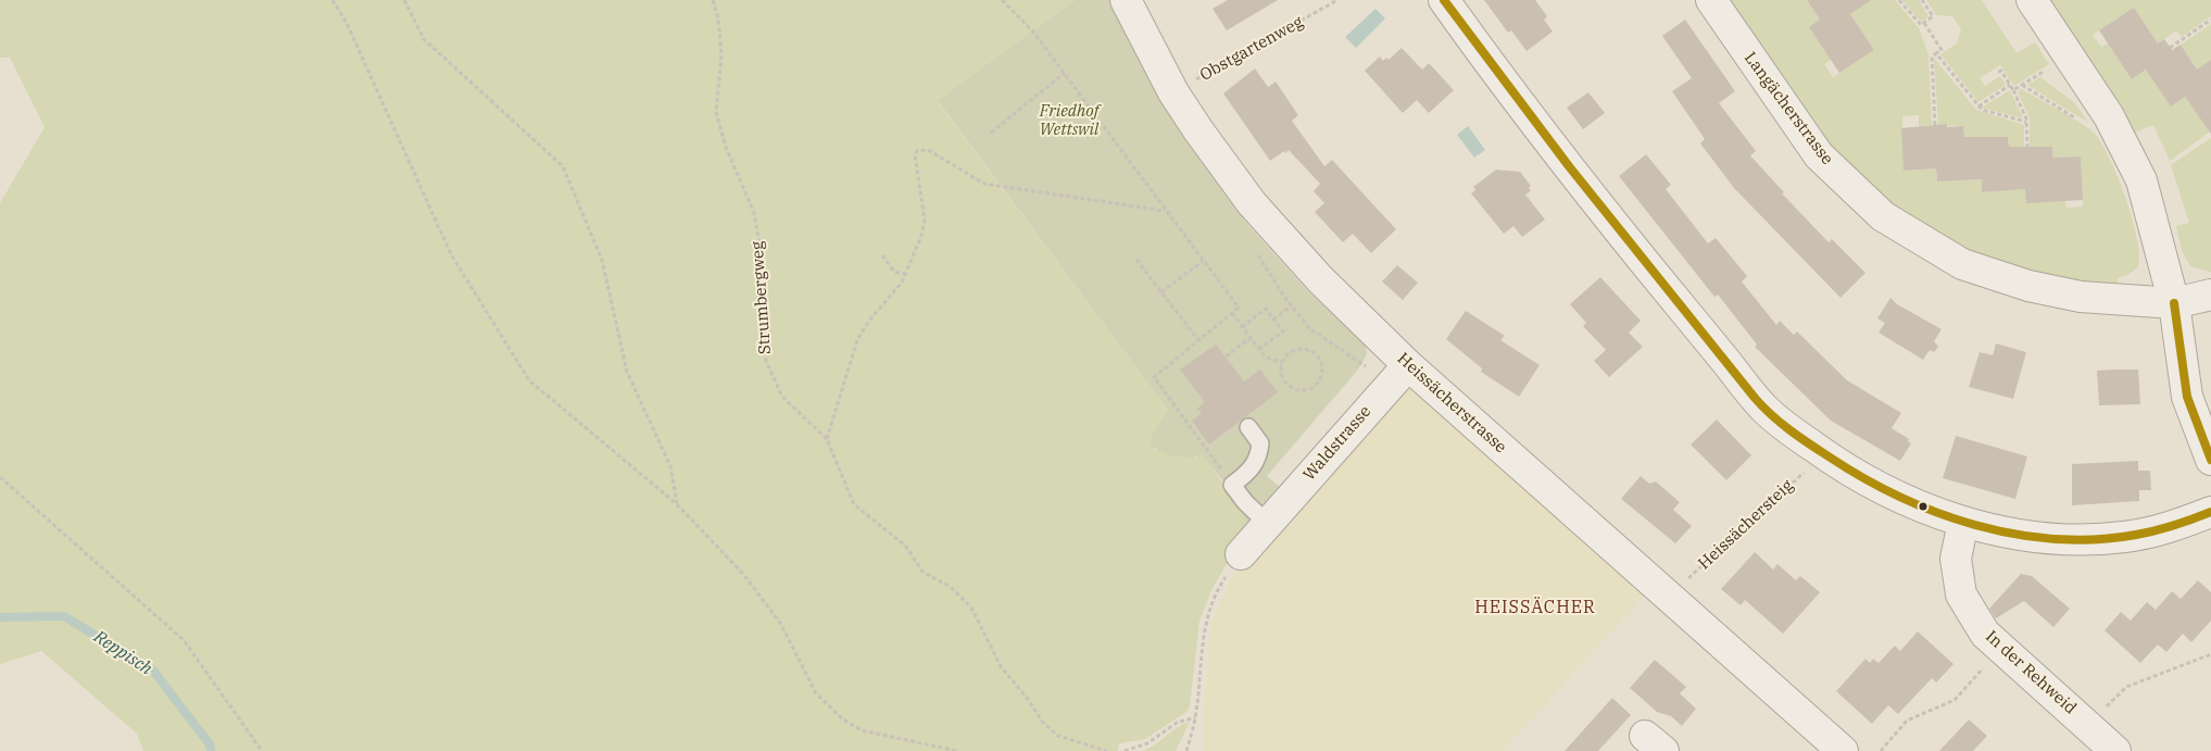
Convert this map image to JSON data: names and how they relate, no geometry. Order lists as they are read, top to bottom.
{
  "streets": {
    "street": [
      "Langächerstrasse",
      "Heissächerstrasse",
      "Waldstrasse",
      "In der Rehweid"
    ],
    "path": ["Obstgartenweg", "Strumbergweg", "Heissächersteig"]
  },
  "crossings": [
    ["Heissächerstrasse", "Waldstrasse"],
    ["Heissächerstrasse", "Heissächersteig"]
  ],
  "districts": ["HEISSÄCHER"],
  "water": ["Reppisch"],
  "parks": ["Friedhof Wettswil"]
}
